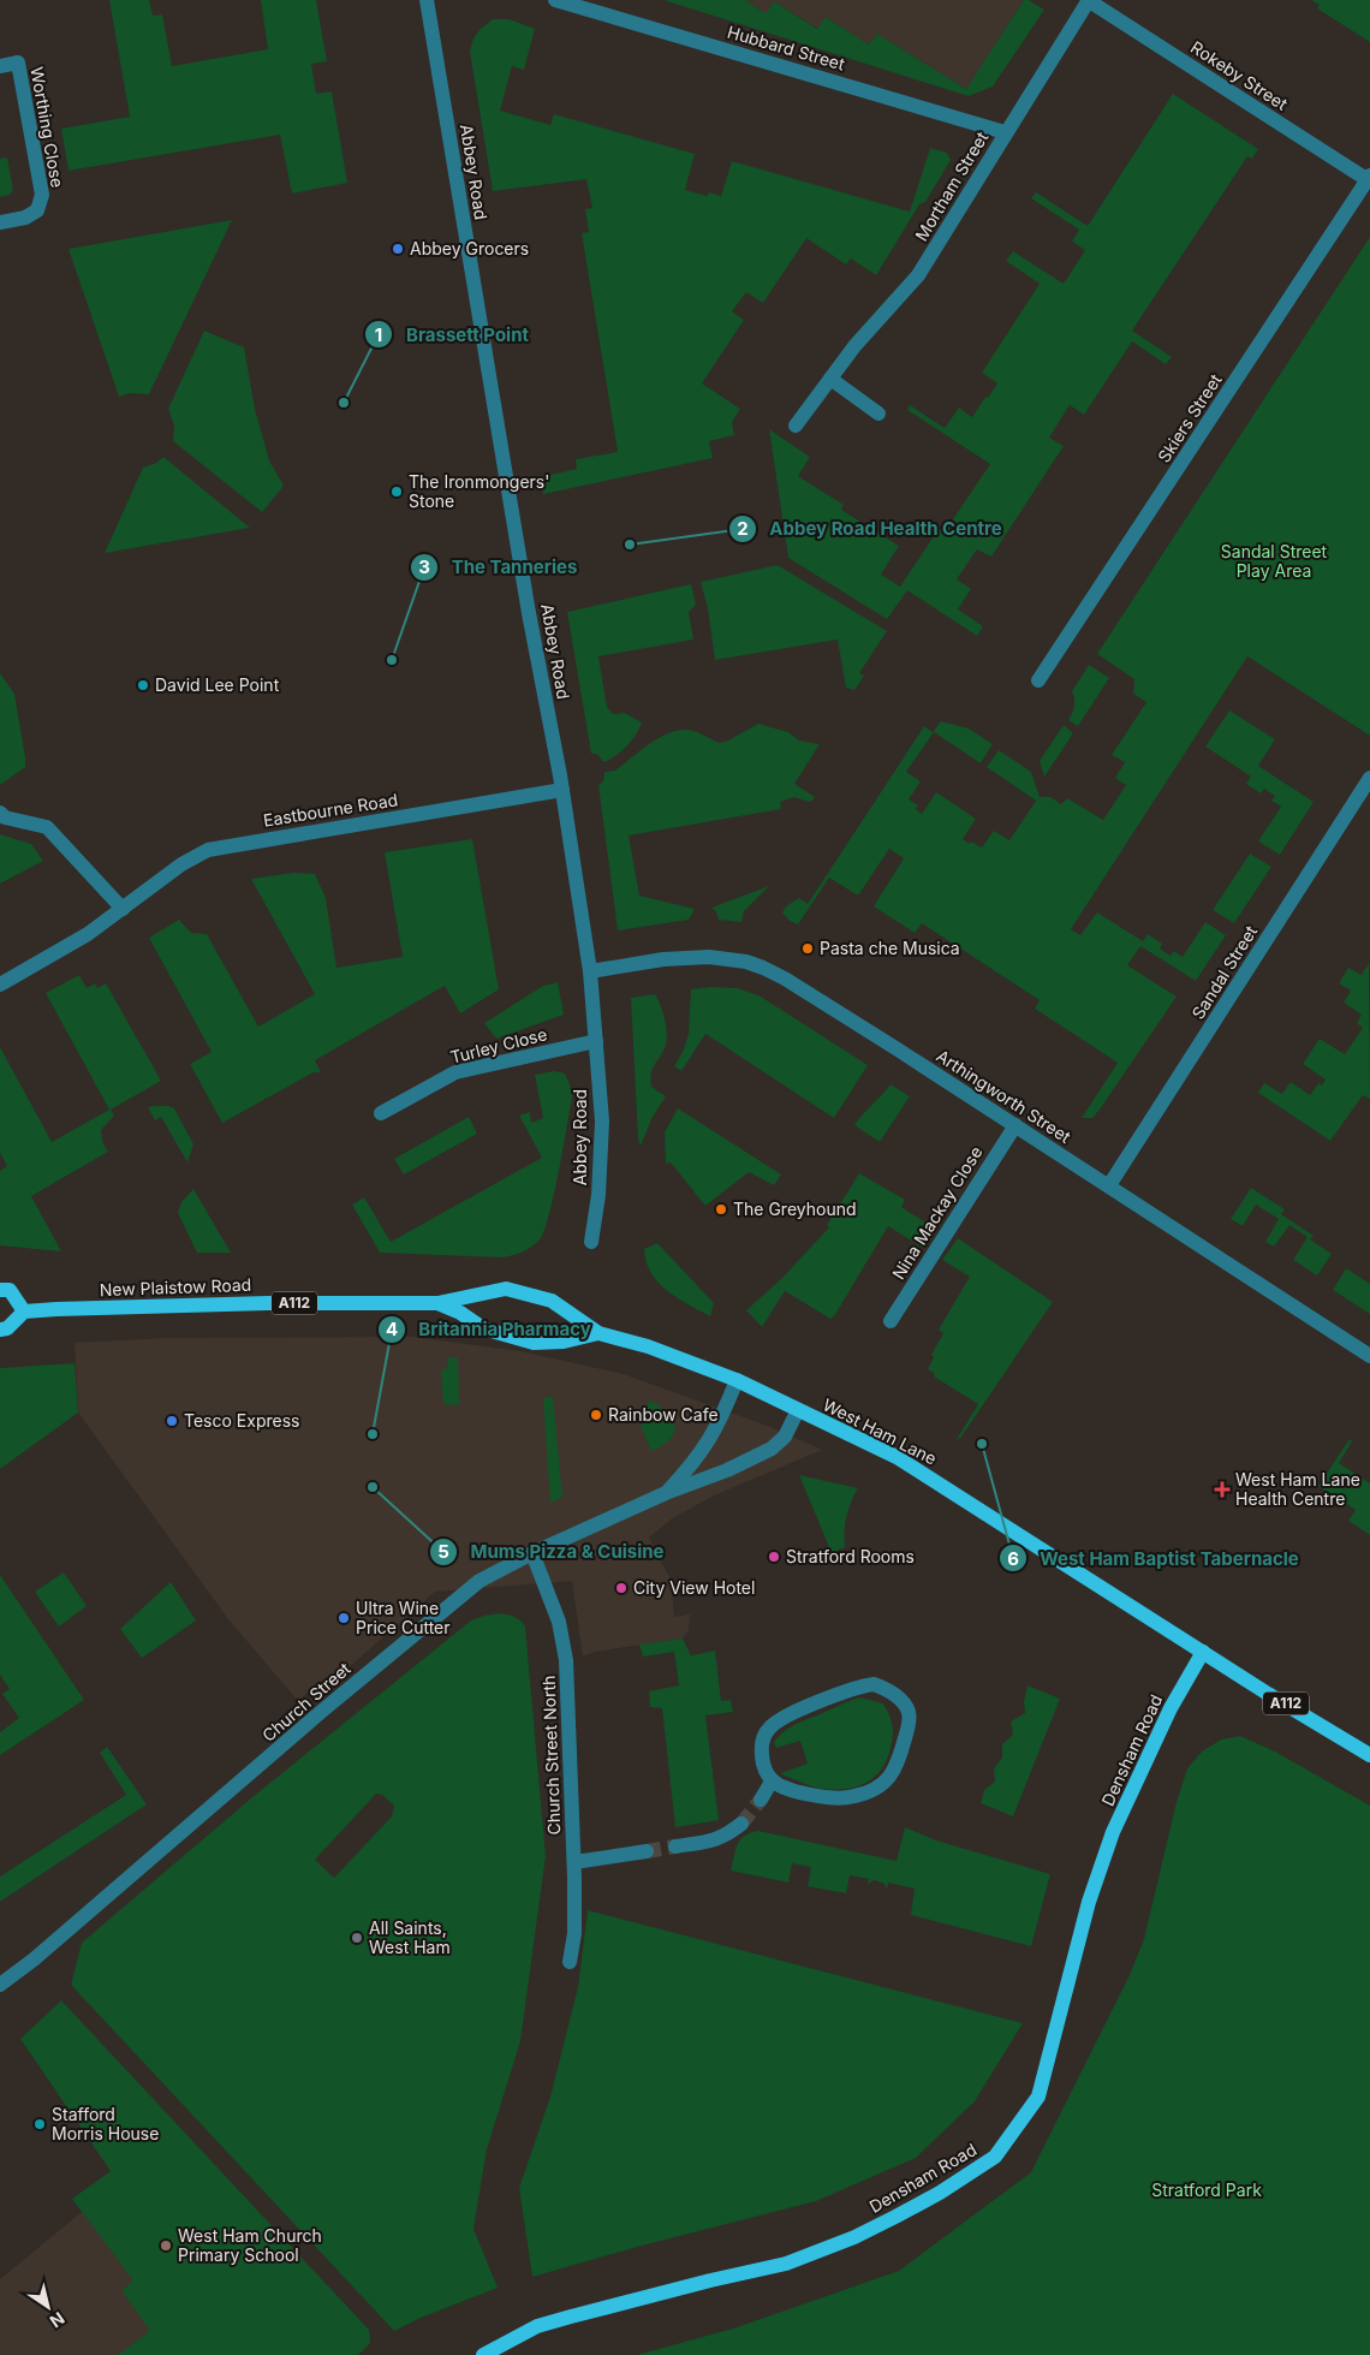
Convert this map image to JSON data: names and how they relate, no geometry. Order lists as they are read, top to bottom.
{
  "streets": {
    "main road": [
      "New Plaistow Road",
      "A112",
      "West Ham Lane",
      "Densham Road"
    ],
    "street": [
      "Hubbard Street",
      "Rokeby Street",
      "Worthing Close",
      "Abbey Road",
      "Mortham Street",
      "Skiers Street",
      "Eastbourne Road",
      "Sandal Street",
      "Turley Close",
      "Arthingworth Street",
      "Nina Mackay Close",
      "Church Street",
      "Church Street North"
    ]
  },
  "crossings": [
    ["Hubbard Street", "Mortham Street"],
    ["Rokeby Street", "Mortham Street"],
    ["Rokeby Street", "Skiers Street"],
    ["Abbey Road", "Eastbourne Road"],
    ["Abbey Road", "Turley Close"],
    ["Abbey Road", "Arthingworth Street"],
    ["Sandal Street", "Arthingworth Street"],
    ["Arthingworth Street", "Nina Mackay Close"],
    ["New Plaistow Road", "West Ham Lane"],
    ["West Ham Lane", "Church Street"],
    ["West Ham Lane", "Densham Road"],
    ["Church Street", "Church Street North"]
  ],
  "parks": ["Sandal Street Play Area", "Stratford Park"],
  "places": {
    "other": [
      "Abbey Grocers",
      "Brassett Point",
      "The Ironmongers' Stone",
      "Abbey Road Health Centre",
      "The Tanneries",
      "David Lee Point",
      "Pasta che Musica",
      "The Greyhound",
      "Rainbow Cafe",
      "Tesco Express",
      "Britannia Pharmacy",
      "West Ham Baptist Tabernacle",
      "Mums Pizza & Cuisine",
      "Stratford Rooms",
      "City View Hotel",
      "Ultra Wine Price Cutter",
      "All Saints, West Ham",
      "Stafford Morris House",
      "West Ham Church Primary School"
    ],
    "health": ["West Ham Lane Health Centre"]
  },
  "north": "bottom right"
}
